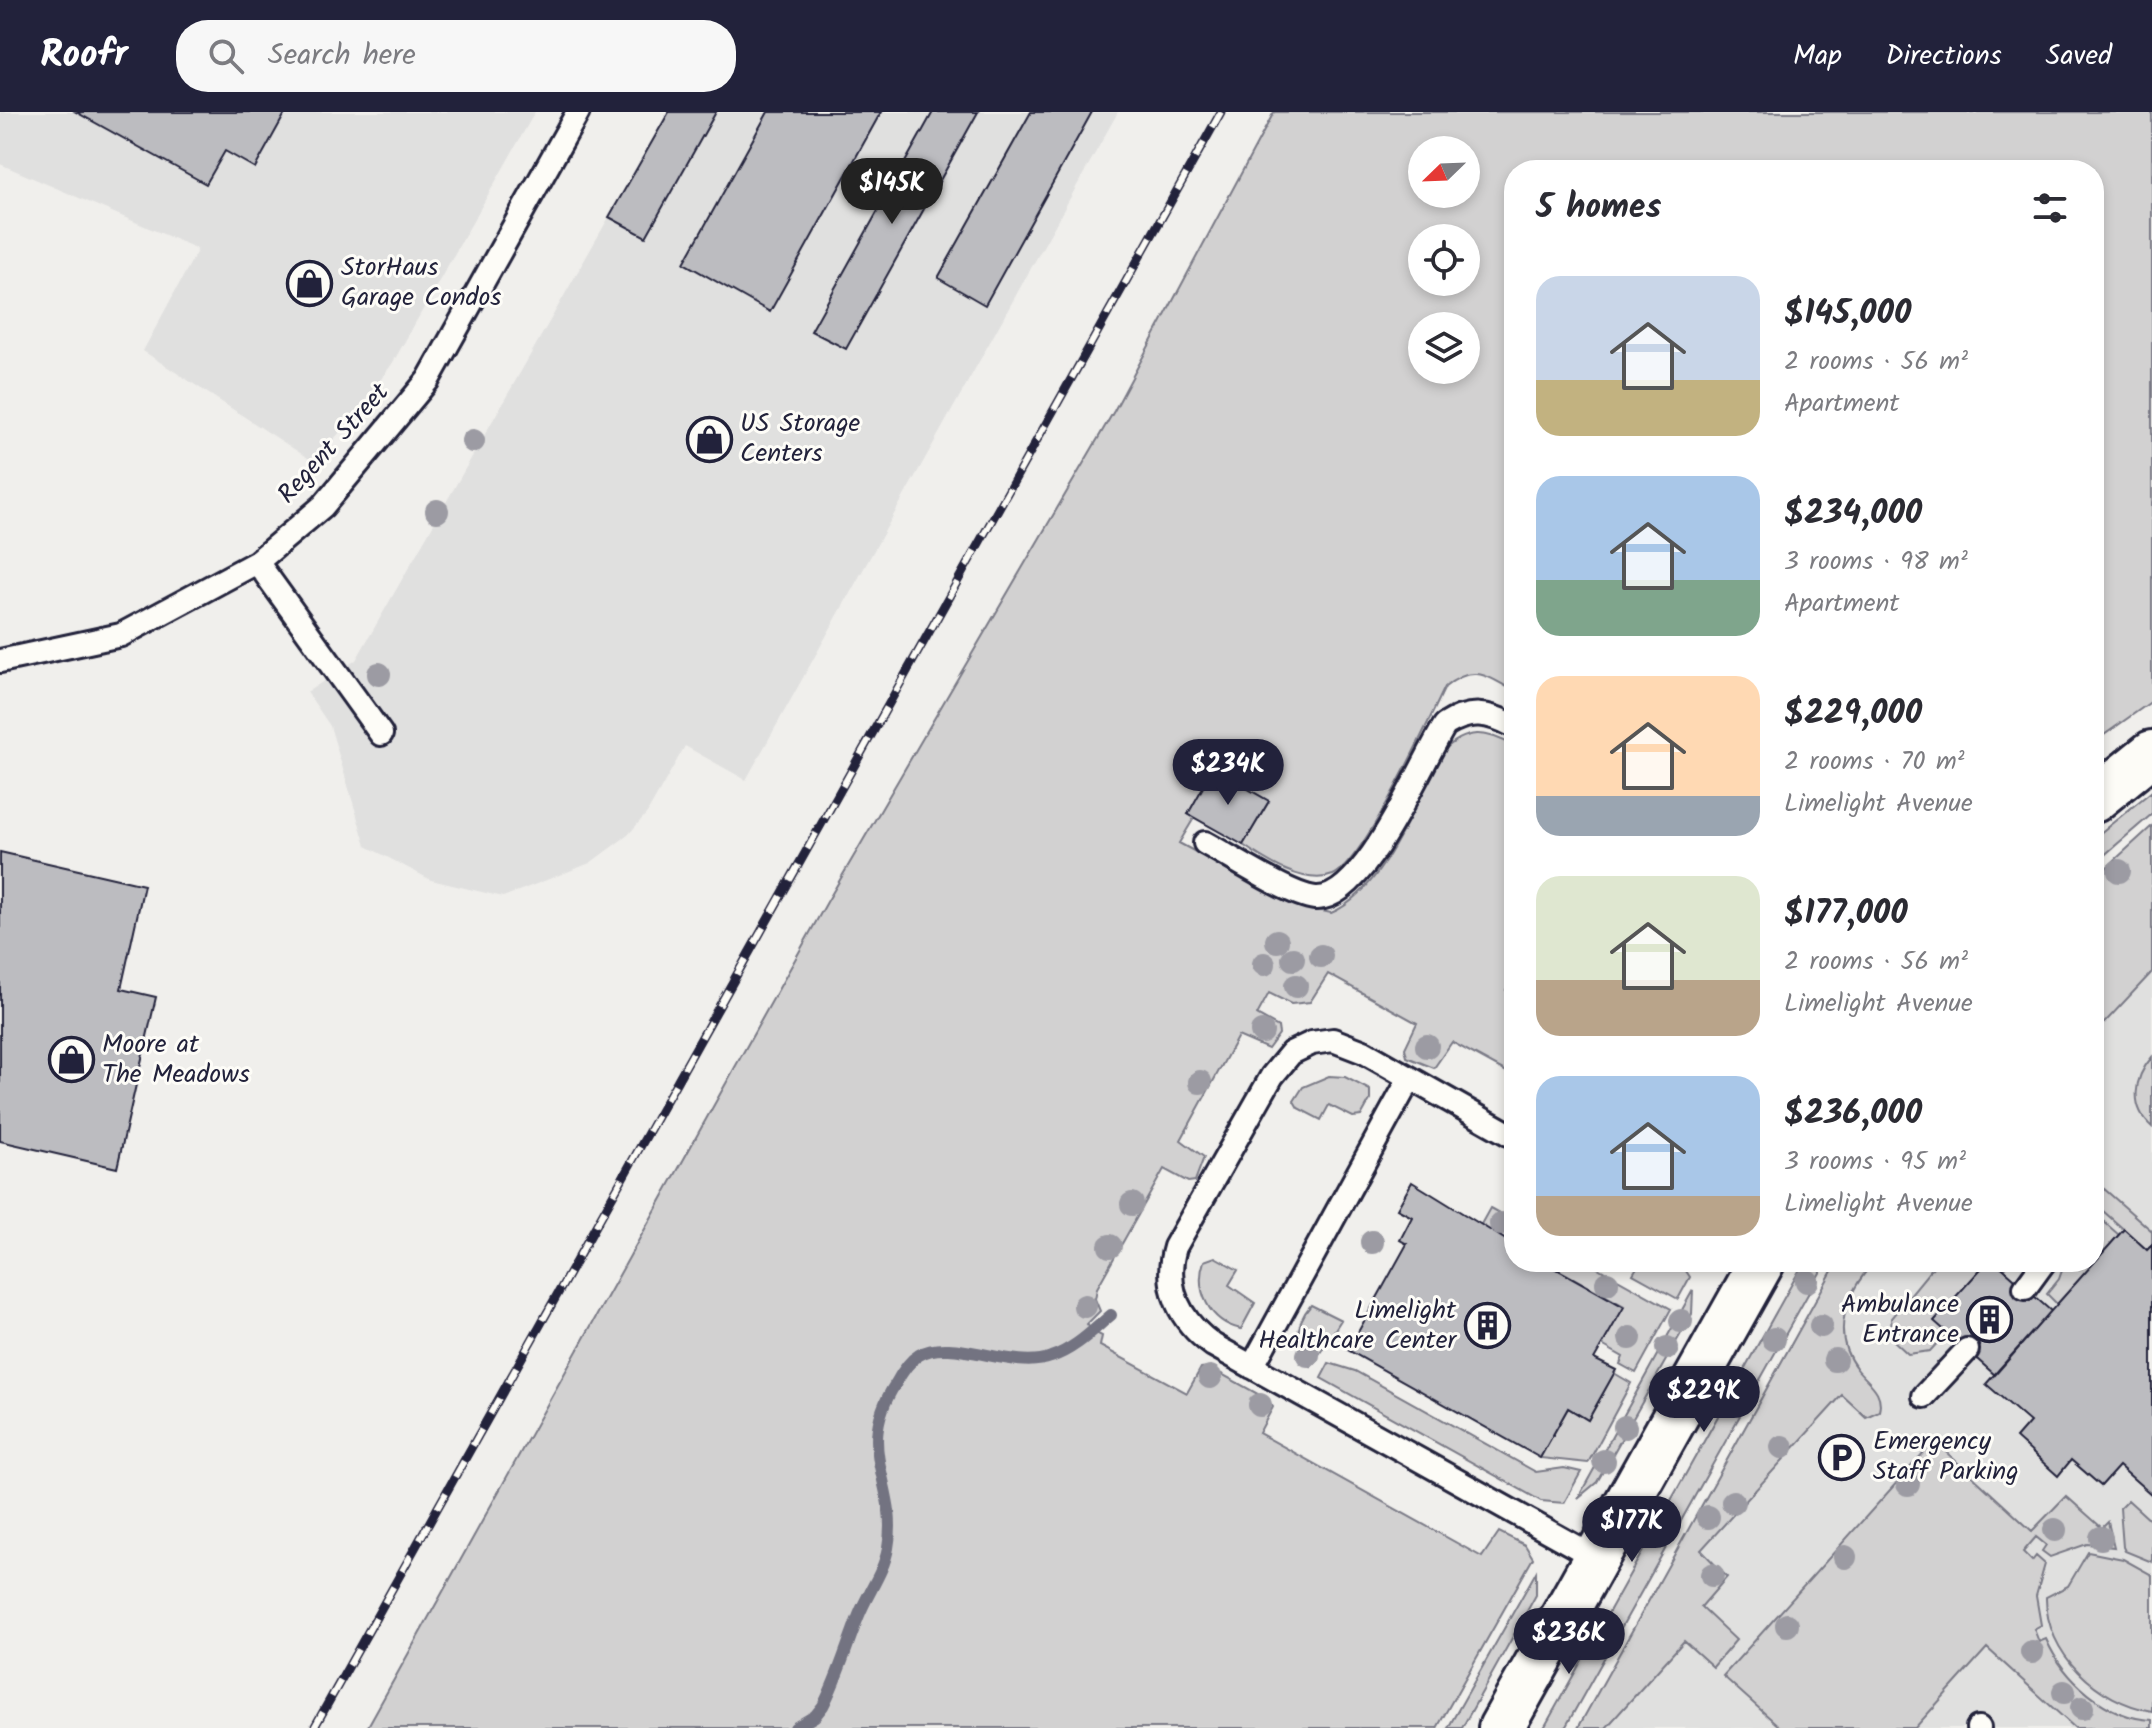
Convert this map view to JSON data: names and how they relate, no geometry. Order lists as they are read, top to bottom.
{
  "streets": {
    "lane": ["Regent Street"]
  },
  "places": {
    "shop": ["StorHaus Garage Condos", "US Storage Centers", "Moore at The Meadows"],
    "building": ["Ambulance Entrance", "Limelight Healthcare Center"],
    "parking": ["Emergency Staff Parking"]
  },
  "north": "bottom left",
  "page": {
    "header": "Roofr",
    "search": "Search here",
    "nav": ["Map", "Directions", "Saved"],
    "price": [
      "$145K",
      "$234K",
      "$229K",
      "$177K",
      "$236K"
    ],
    "heading": "5 homes",
    "list": [
      {
        "name": "$145,000",
        "note": "2 rooms · 56 m² · Apartment"
      },
      {
        "name": "$234,000",
        "note": "3 rooms · 98 m² · Apartment"
      },
      {
        "name": "$229,000",
        "note": "2 rooms · 70 m² · Limelight Avenue"
      },
      {
        "name": "$177,000",
        "note": "2 rooms · 56 m² · Limelight Avenue"
      },
      {
        "name": "$236,000",
        "note": "3 rooms · 95 m² · Limelight Avenue"
      }
    ]
  }
}
